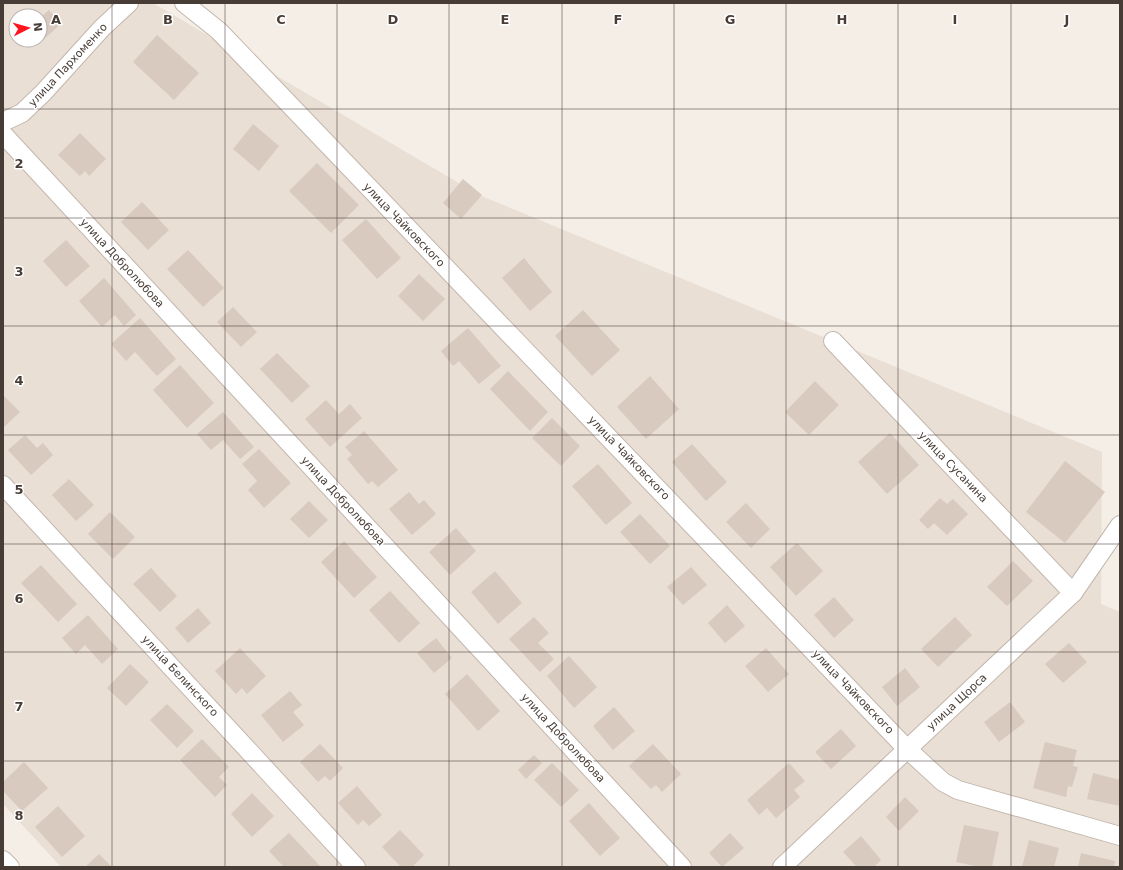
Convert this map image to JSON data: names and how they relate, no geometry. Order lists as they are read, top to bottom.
{
  "streets": {
    "street": [
      "улица Пархоменко",
      "улица Чайковского",
      "улица Добролюбова",
      "улица Сусанина",
      "улица Белинского",
      "улица Щорса"
    ]
  },
  "crossings": [
    ["улица Чайковского", "улица Щорса"],
    ["улица Сусанина", "улица Щорса"]
  ],
  "north": "right",
  "grid": {
    "columns": [
      "A",
      "B",
      "C",
      "D",
      "E",
      "F",
      "G",
      "H",
      "I",
      "J"
    ],
    "rows": [
      "2",
      "3",
      "4",
      "5",
      "6",
      "7",
      "8"
    ]
  }
}
